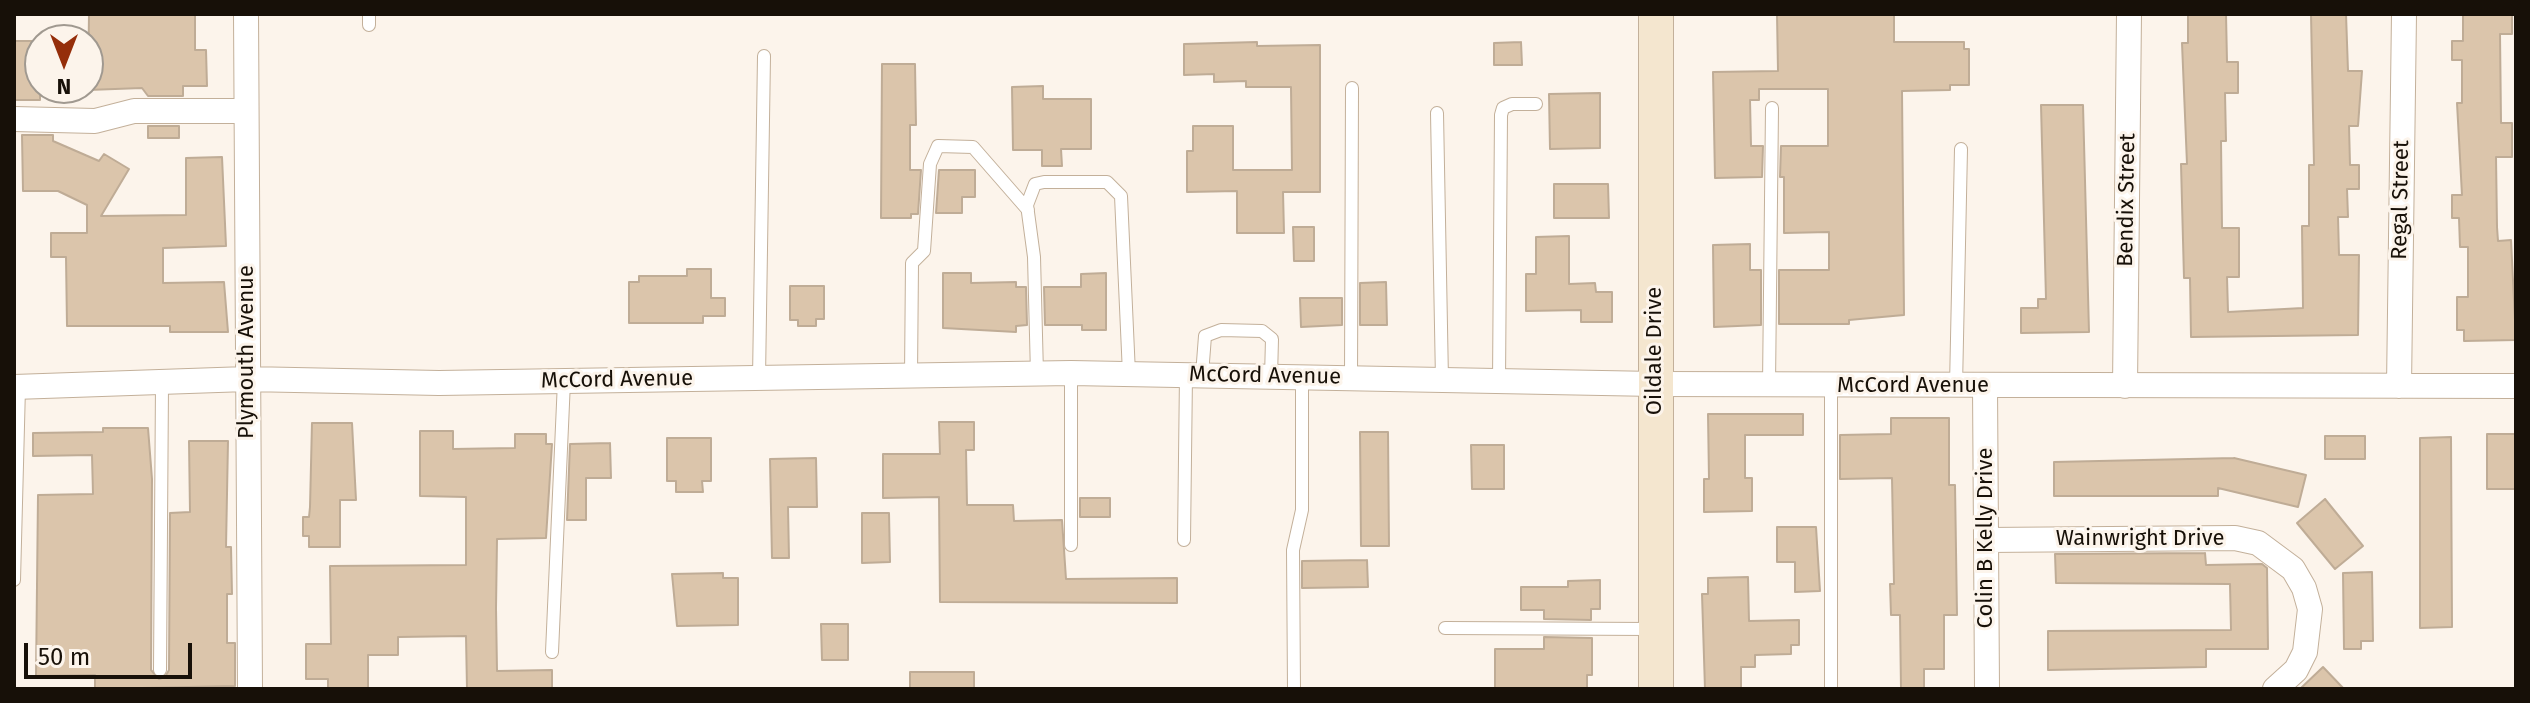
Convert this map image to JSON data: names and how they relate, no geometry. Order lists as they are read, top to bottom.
{
  "streets": {
    "street": [
      "Bendix Street",
      "Regal Street",
      "Oildale Drive",
      "Plymouth Avenue",
      "McCord Avenue",
      "Colin B Kelly Drive",
      "Wainwright Drive"
    ]
  },
  "crossings": [
    ["Bendix Street", "McCord Avenue"],
    ["Regal Street", "McCord Avenue"],
    ["Oildale Drive", "McCord Avenue"],
    ["Plymouth Avenue", "McCord Avenue"],
    ["McCord Avenue", "Colin B Kelly Drive"],
    ["Colin B Kelly Drive", "Wainwright Drive"]
  ],
  "scale_bar": "50 m",
  "north": "bottom"
}
